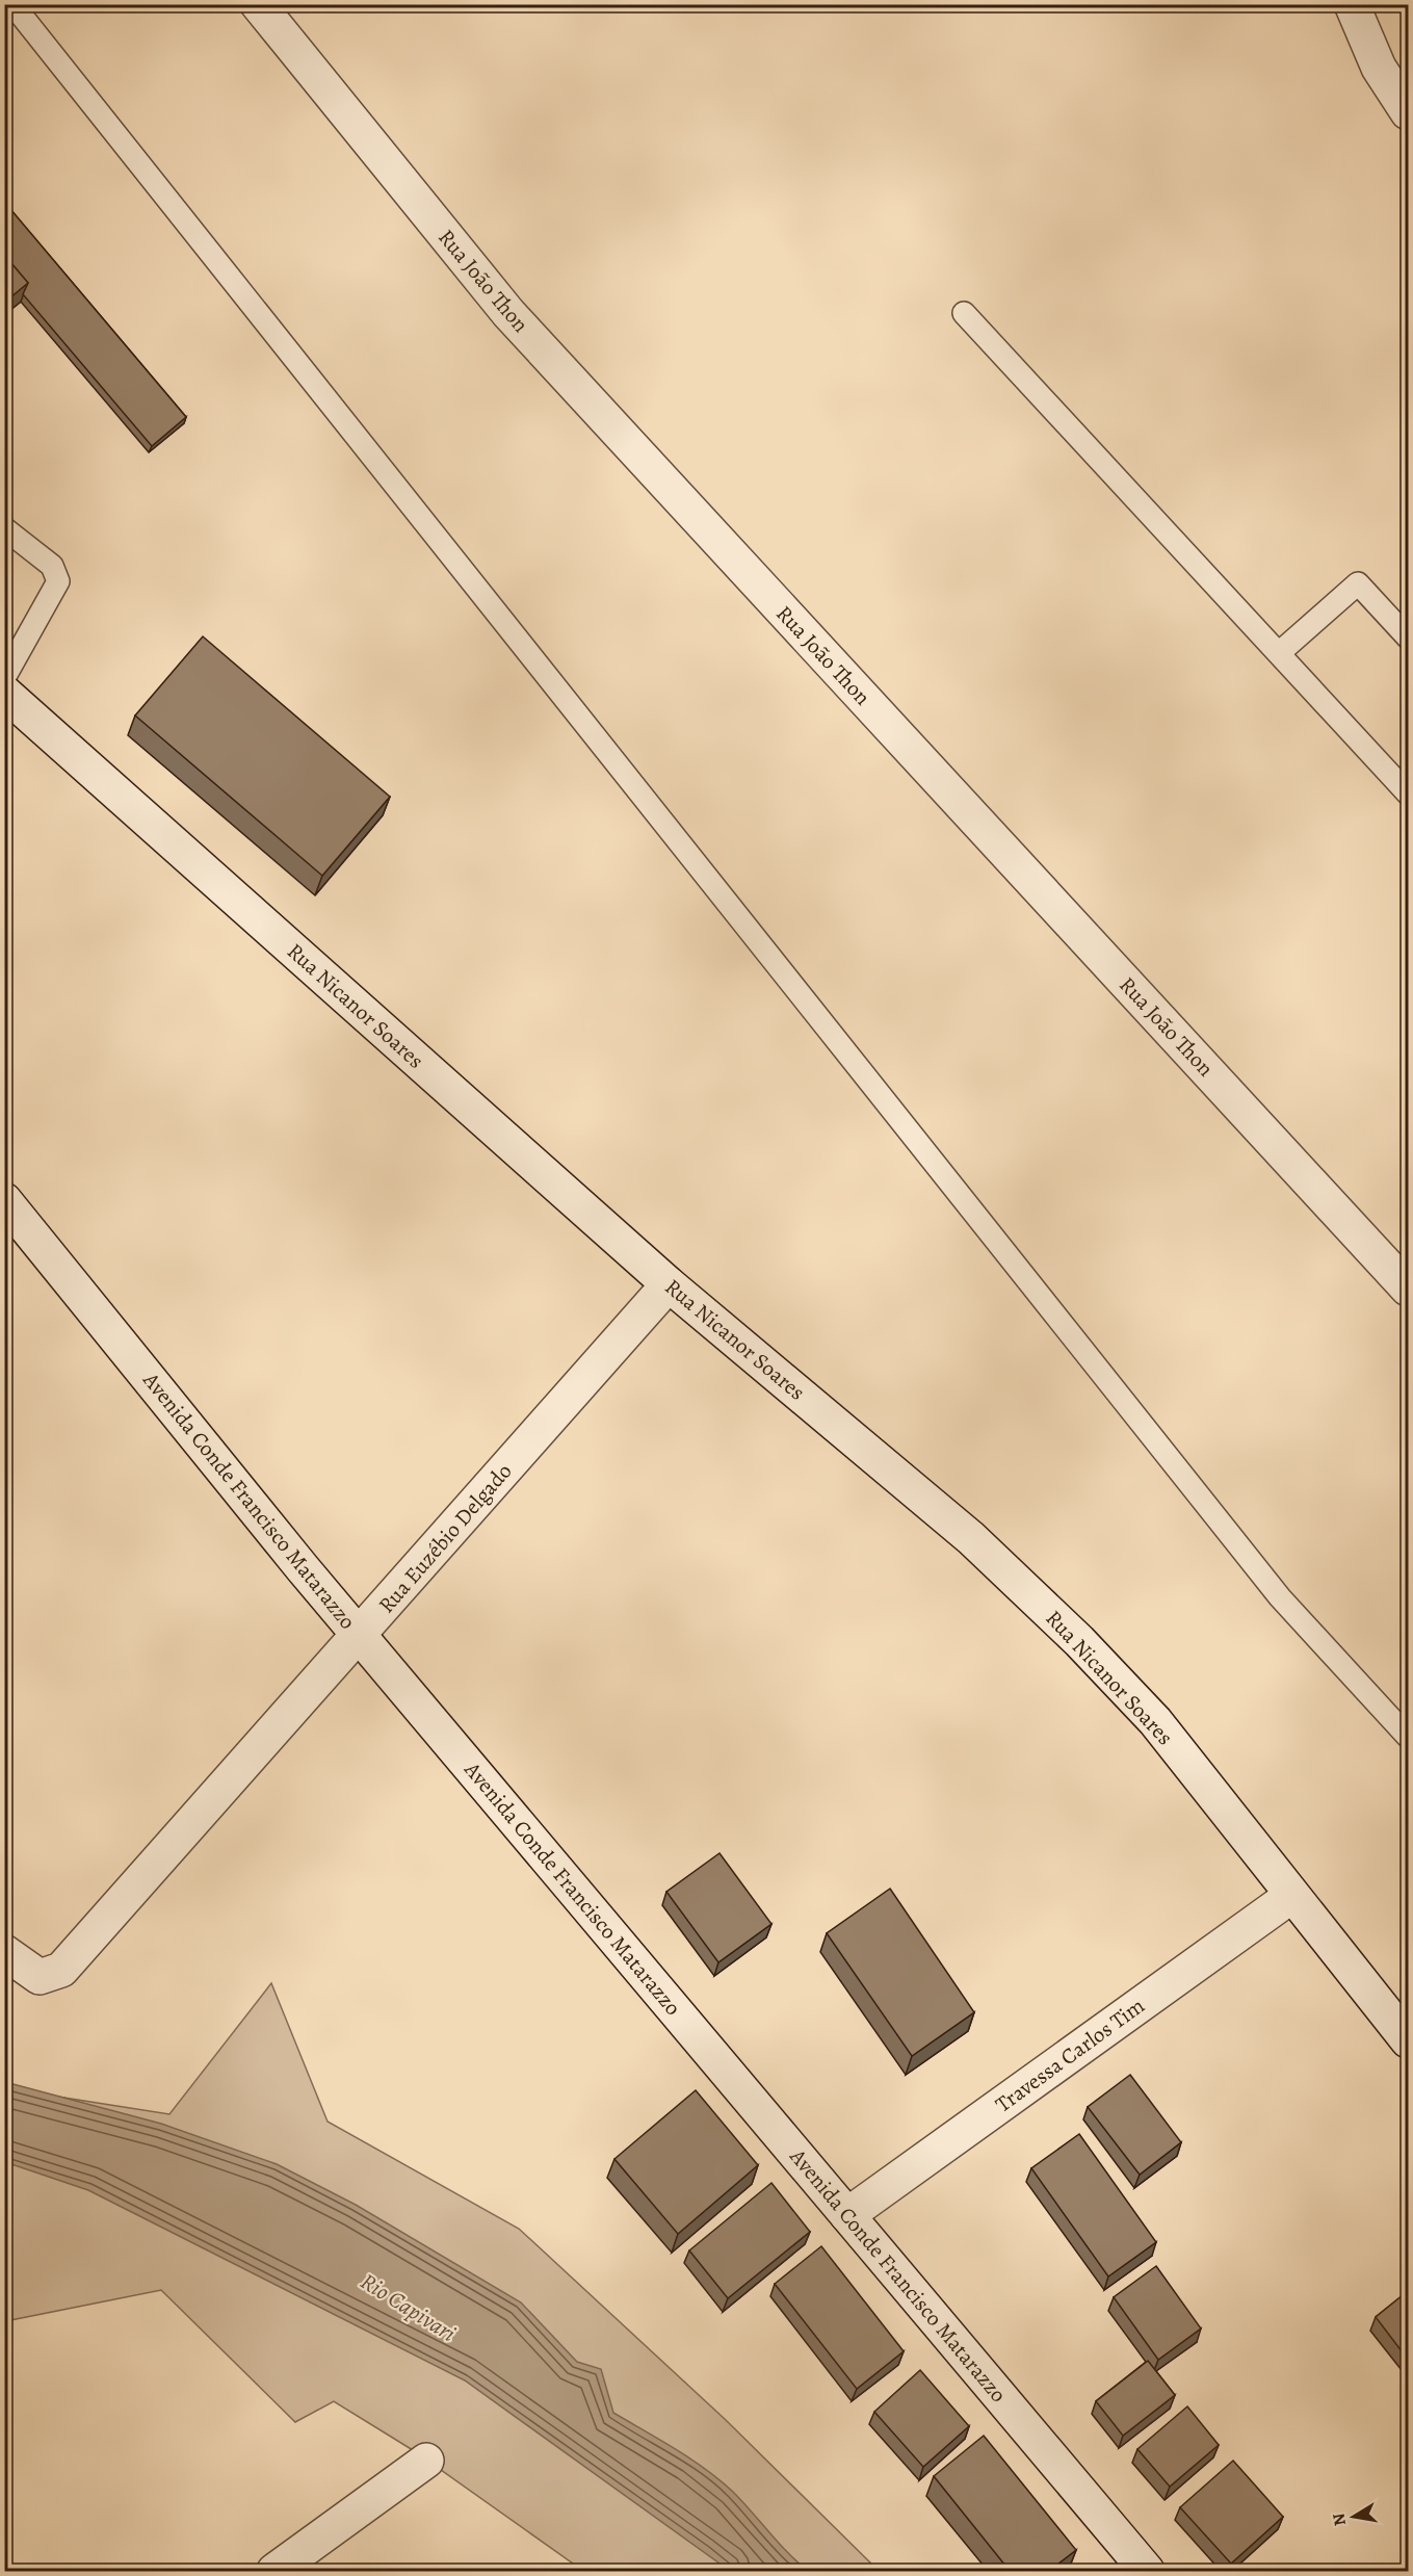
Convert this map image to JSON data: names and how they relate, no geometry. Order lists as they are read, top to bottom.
{
  "streets": {
    "street": [
      "Rua João Thon",
      "Rua Nicanor Soares",
      "Avenida Conde Francisco Matarazzo",
      "Rua Euzébio Delgado",
      "Travessa Carlos Tim"
    ]
  },
  "crossings": [
    ["Rua Nicanor Soares", "Rua Euzébio Delgado"],
    ["Rua Nicanor Soares", "Travessa Carlos Tim"],
    ["Avenida Conde Francisco Matarazzo", "Rua Euzébio Delgado"],
    ["Avenida Conde Francisco Matarazzo", "Travessa Carlos Tim"]
  ],
  "water": ["Rio Capivari"],
  "north": "left"
}
